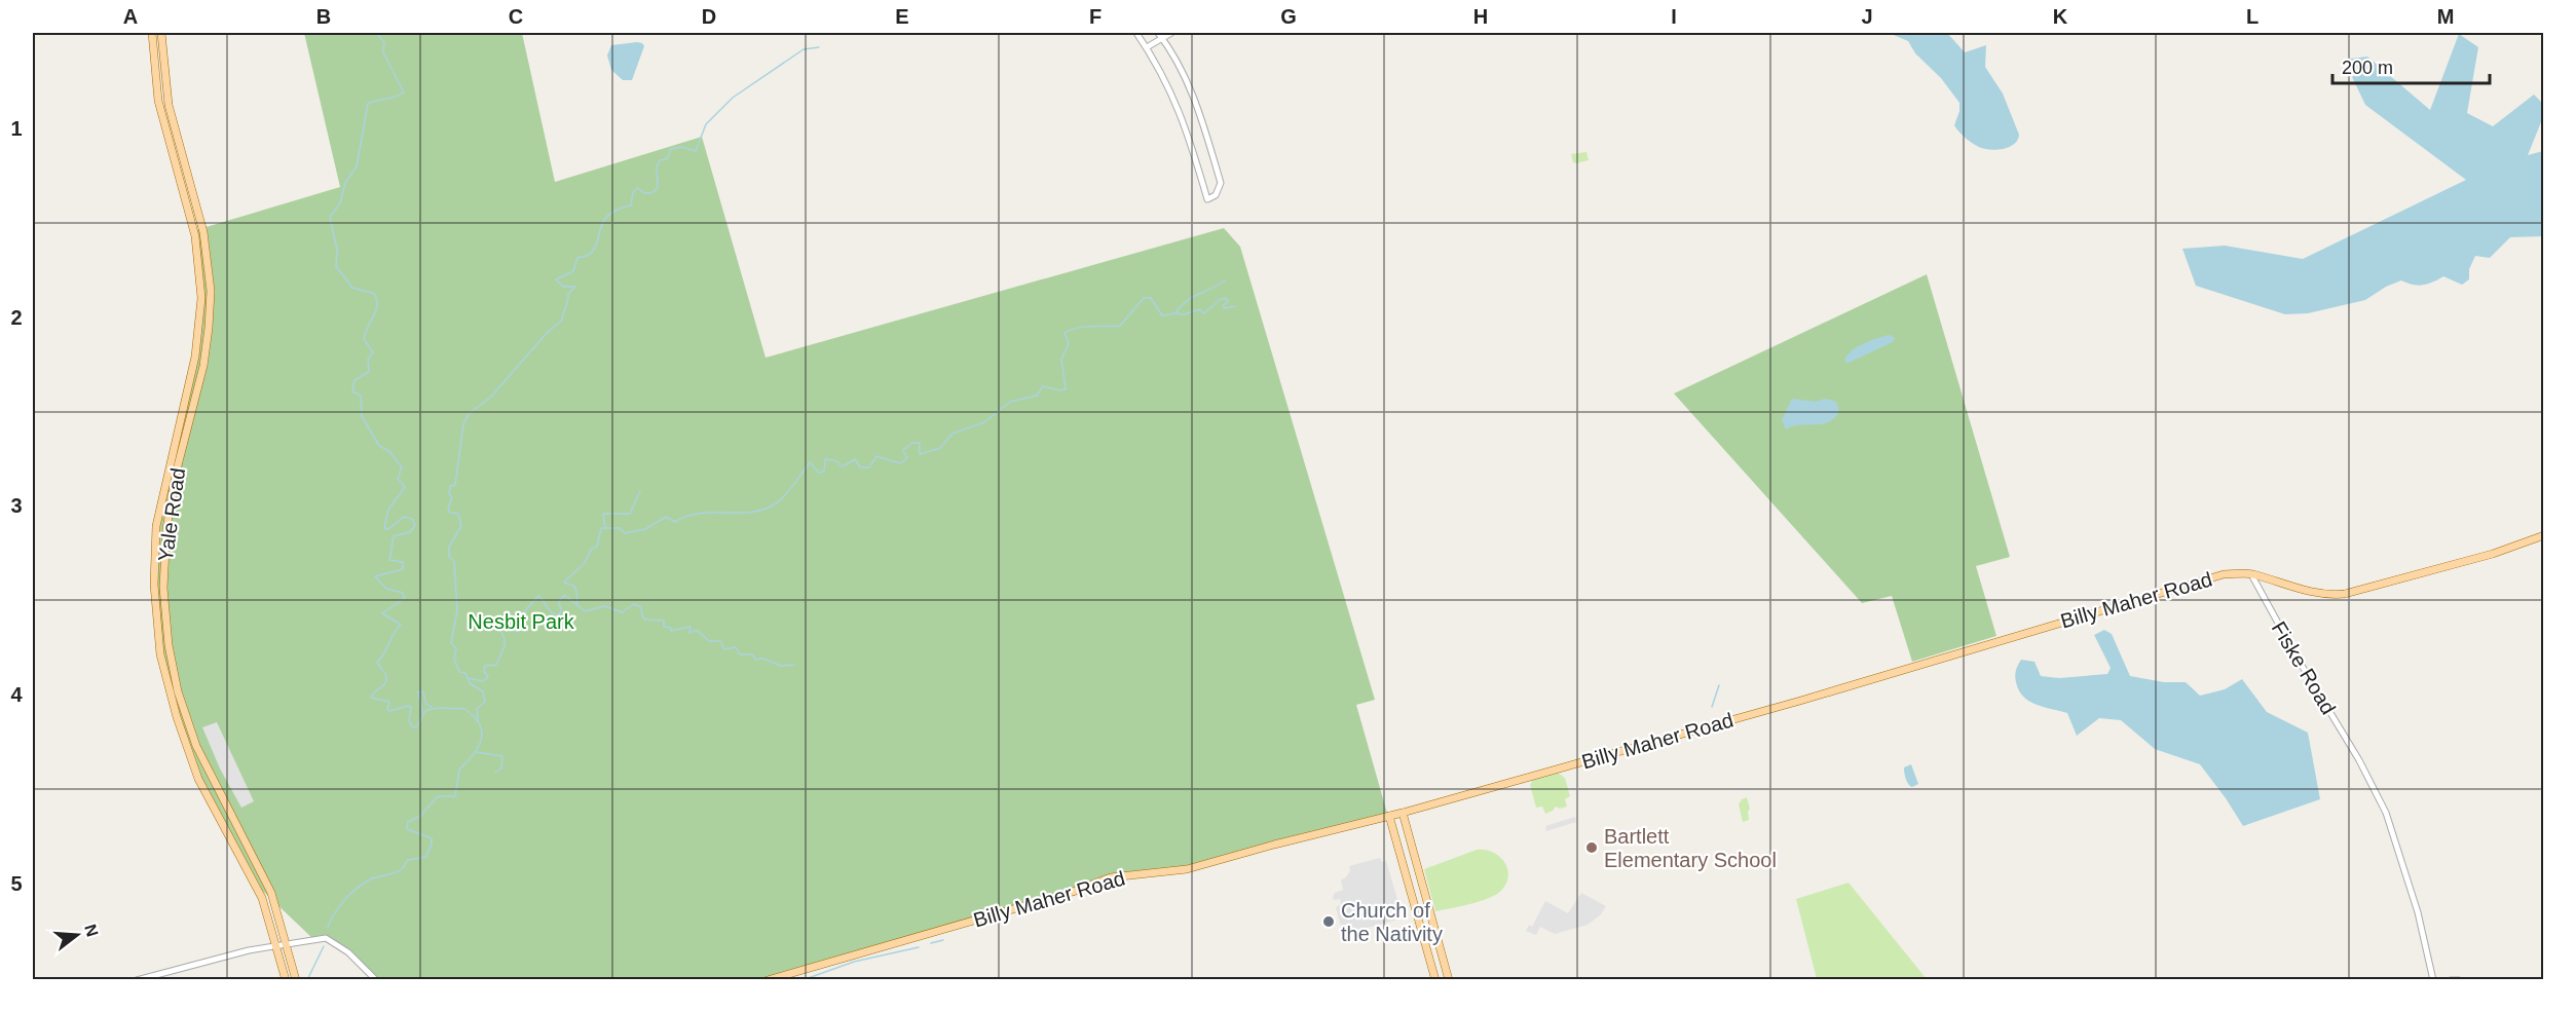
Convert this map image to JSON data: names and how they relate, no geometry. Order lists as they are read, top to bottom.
{
  "streets": {
    "main road": ["Yale Road", "Billy Maher Road"],
    "street": ["Fiske Road"]
  },
  "crossings": [
    ["Billy Maher Road", "Fiske Road"]
  ],
  "parks": ["Nesbit Park"],
  "places": ["Bartlett Elementary School", "Church of the Nativity"],
  "scale_bar": "200 m",
  "north": "right",
  "grid": {
    "columns": [
      "A",
      "B",
      "C",
      "D",
      "E",
      "F",
      "G",
      "H",
      "I",
      "J",
      "K",
      "L",
      "M"
    ],
    "rows": [
      "1",
      "2",
      "3",
      "4",
      "5"
    ]
  }
}
